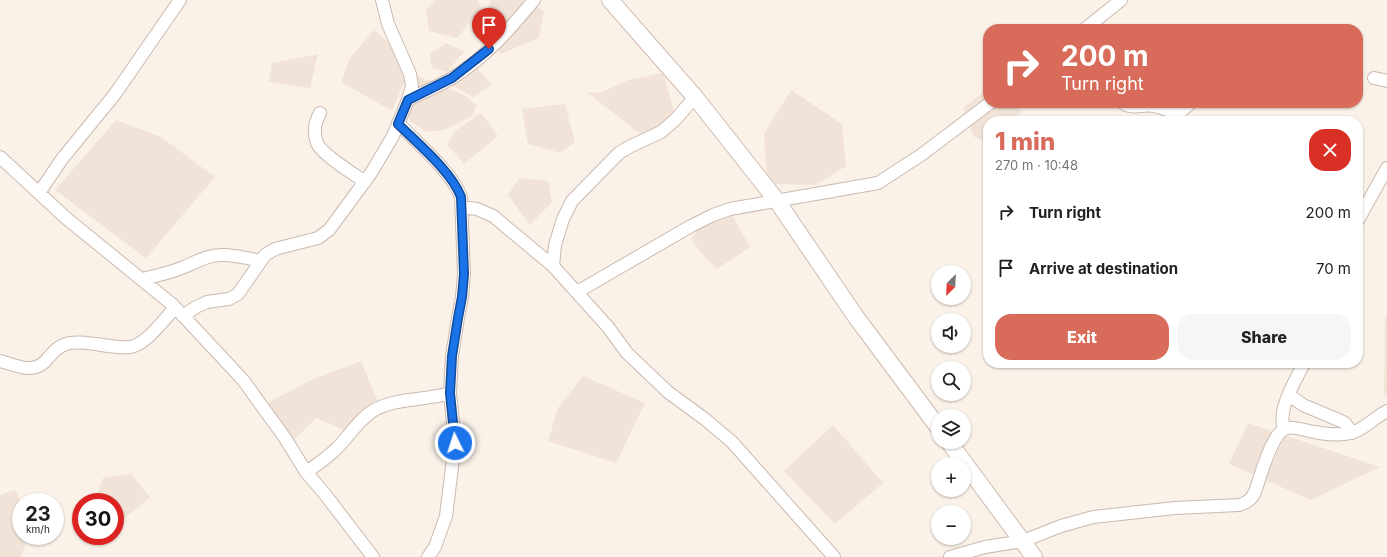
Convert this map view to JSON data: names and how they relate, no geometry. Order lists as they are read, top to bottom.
{
  "north": "bottom left",
  "page": {
    "turn": ["200 m", "Turn right"],
    "heading": ["1 min", "270 m · 10:48"],
    "list": [
      {
        "name": "Turn right",
        "value": "200 m"
      },
      {
        "name": "Arrive at destination",
        "value": "70 m"
      }
    ],
    "map_buttons": ["+", "−"],
    "buttons": ["Exit", "Share"],
    "speed": "23 km/h",
    "limit": "30"
  }
}
